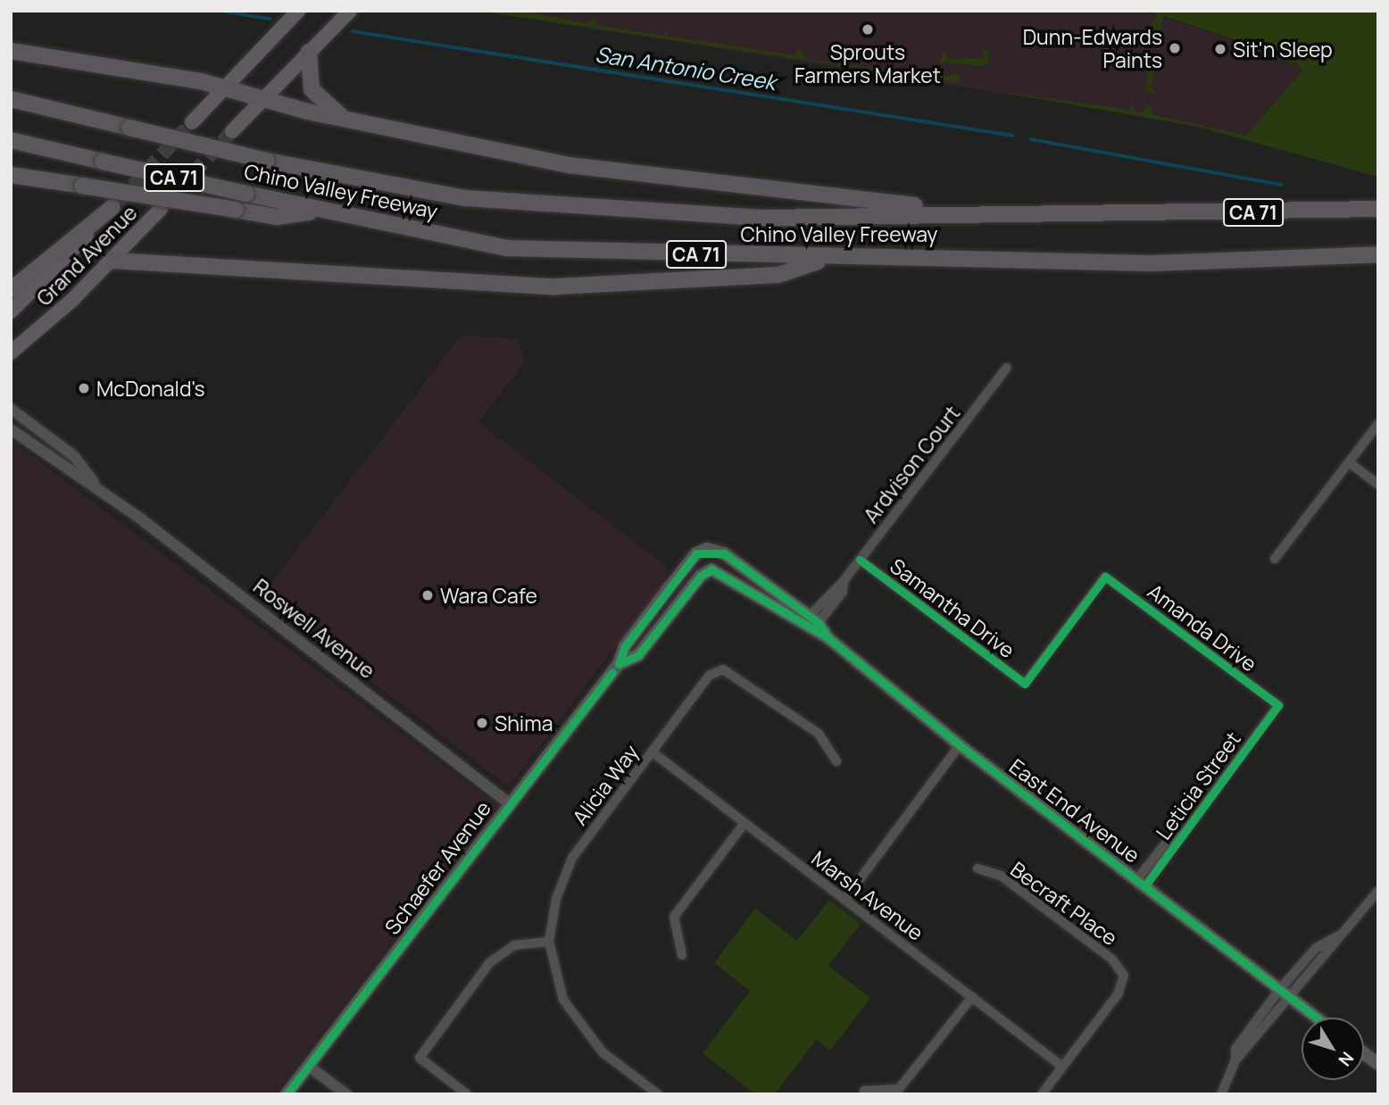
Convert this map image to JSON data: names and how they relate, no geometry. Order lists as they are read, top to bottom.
{
  "streets": {
    "highway": ["CA 71", "Chino Valley Freeway"],
    "main road": ["Grand Avenue", "East End Avenue", "Schaefer Avenue"],
    "street": [
      "Ardvison Court",
      "Samantha Drive",
      "Amanda Drive",
      "Roswell Avenue",
      "Alicia Way",
      "Leticia Street",
      "Marsh Avenue",
      "Becraft Place"
    ]
  },
  "crossings": [
    ["Ardvison Court", "Samantha Drive"],
    ["Ardvison Court", "East End Avenue"],
    ["Samantha Drive", "Amanda Drive"],
    ["Amanda Drive", "Leticia Street"],
    ["Roswell Avenue", "Schaefer Avenue"],
    ["Alicia Way", "Marsh Avenue"],
    ["Leticia Street", "East End Avenue"],
    ["East End Avenue", "Schaefer Avenue"],
    ["Marsh Avenue", "Becraft Place"]
  ],
  "water": ["San Antonio Creek"],
  "places": [
    "Sprouts Farmers Market",
    "Dunn-Edwards Paints",
    "Sit'n Sleep",
    "McDonald's",
    "Wara Cafe",
    "Shima"
  ],
  "north": "bottom right"
}
